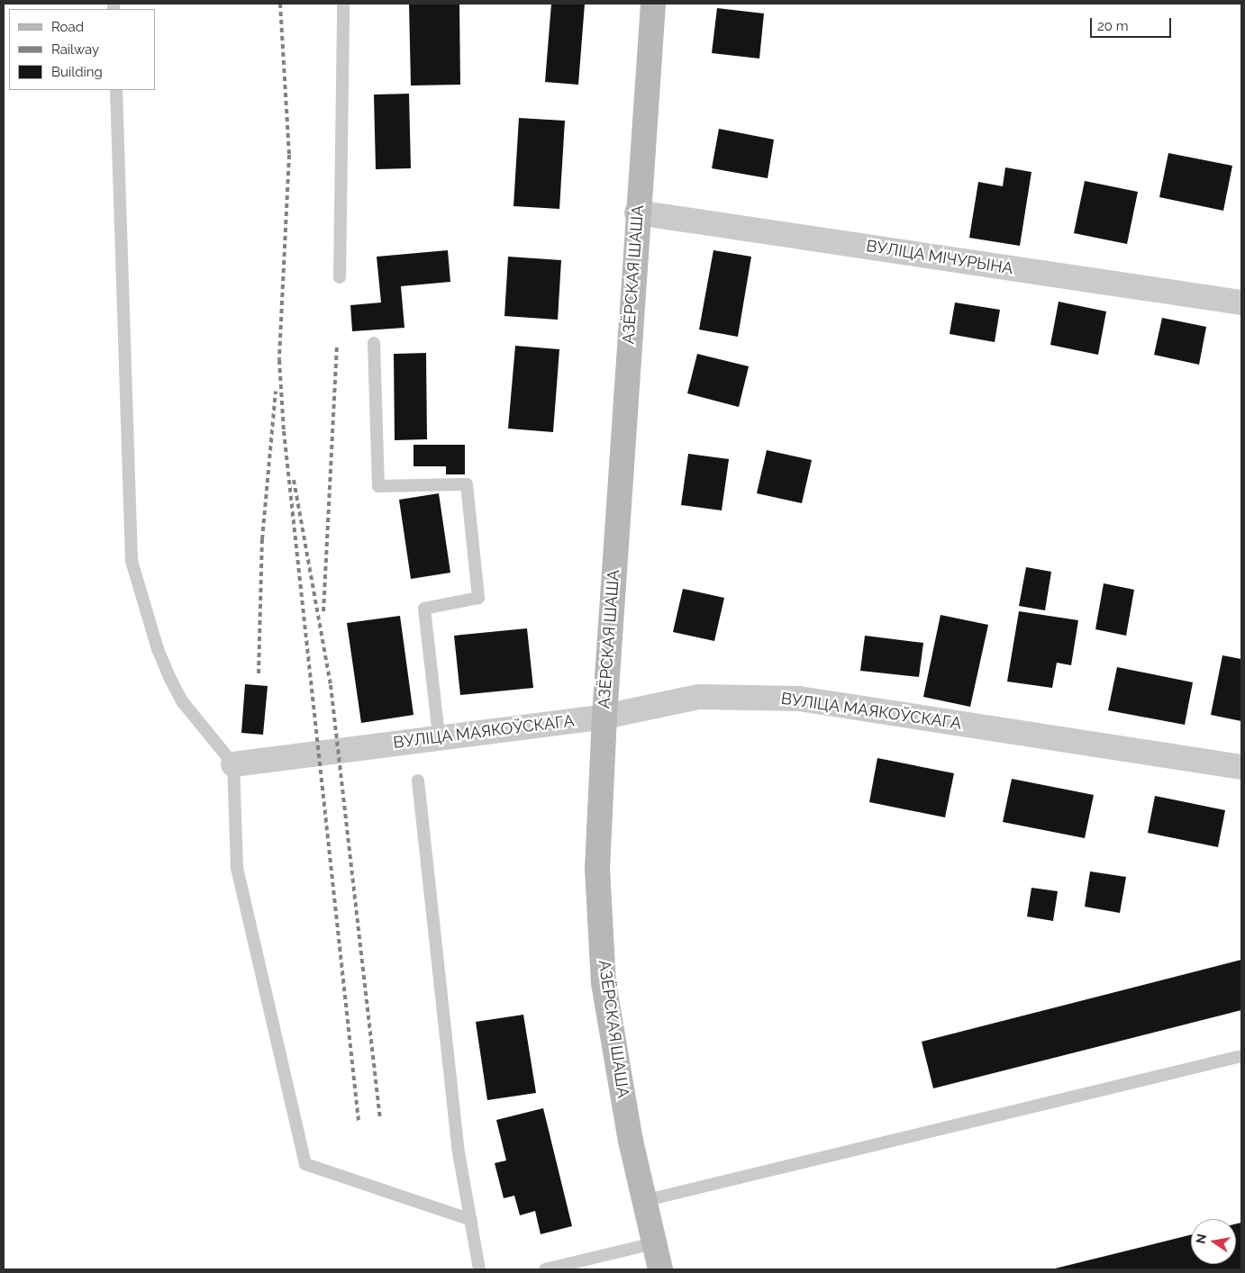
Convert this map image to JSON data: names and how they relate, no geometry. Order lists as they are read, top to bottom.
{
  "streets": {
    "main road": ["АЗЁРСКАЯ ШАША"],
    "street": ["ВУЛІЦА МІЧУРЫНА", "ВУЛІЦА МАЯКОЎСКАГА"]
  },
  "crossings": [
    ["ВУЛІЦА МІЧУРЫНА", "АЗЁРСКАЯ ШАША"],
    ["АЗЁРСКАЯ ШАША", "ВУЛІЦА МАЯКОЎСКАГА"]
  ],
  "legend": ["Road", "Railway", "Building"],
  "scale_bar": "20 m",
  "north": "left"
}
